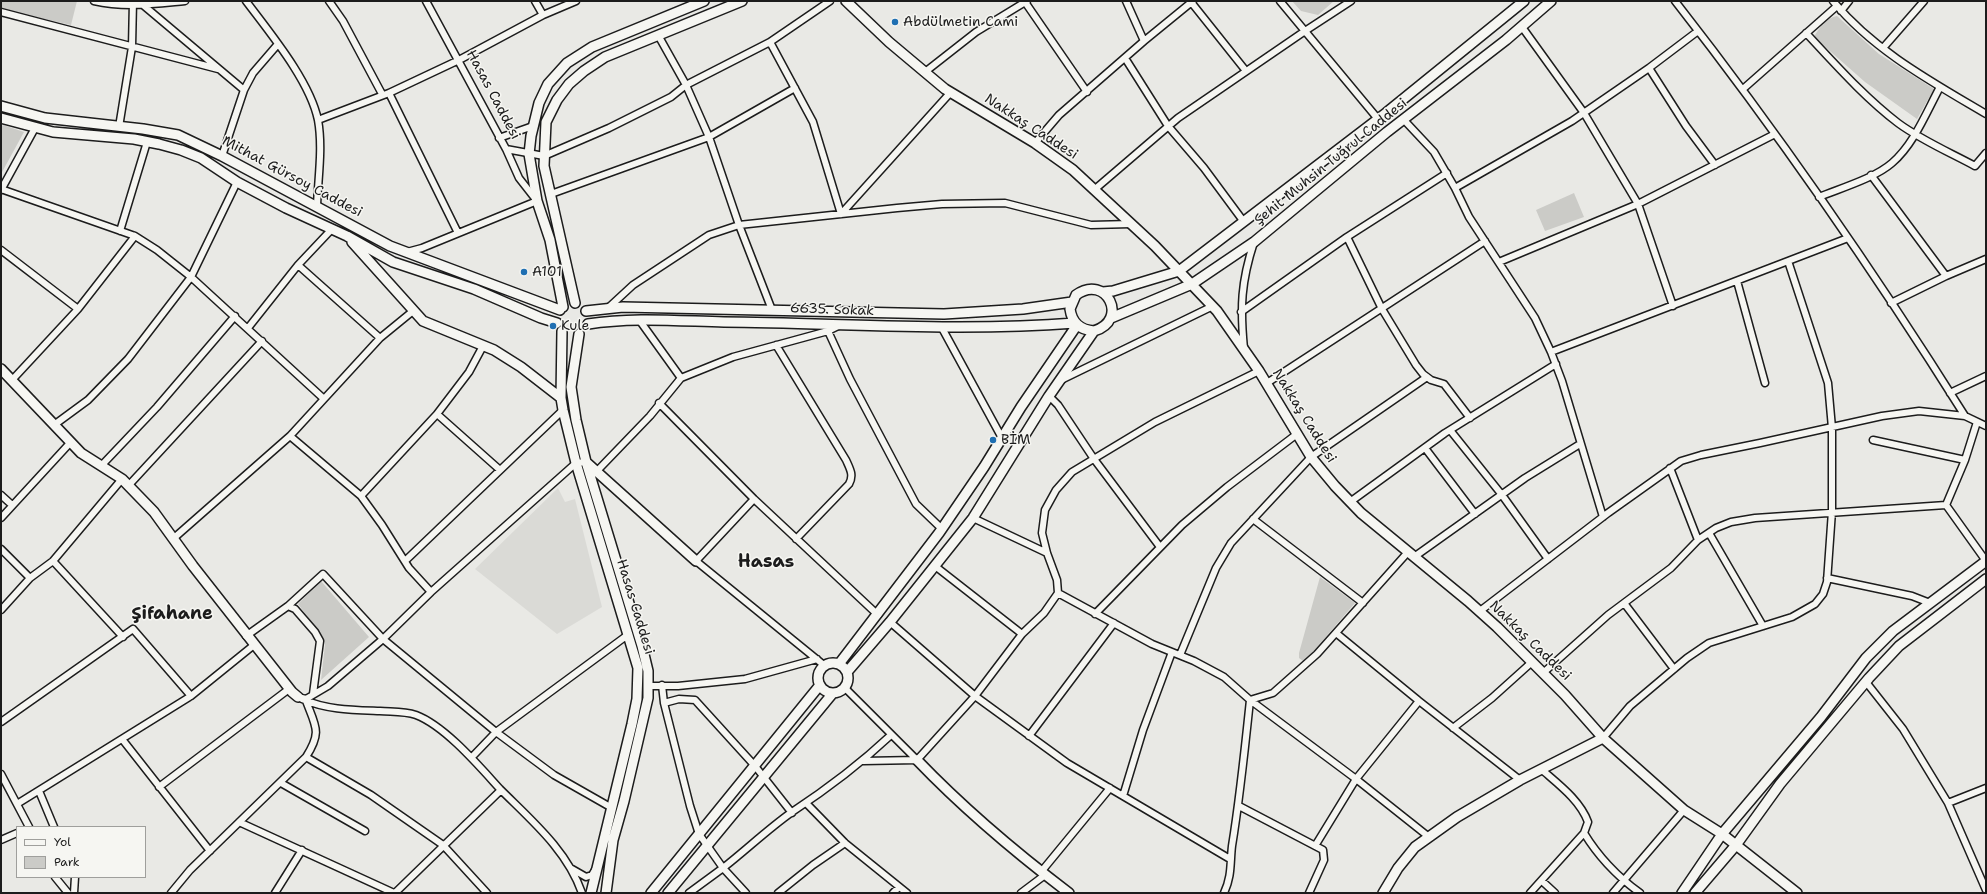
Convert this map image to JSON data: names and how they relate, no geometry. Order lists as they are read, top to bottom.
{
  "streets": {
    "main road": [
      "Hasas Caddesi",
      "Nakkaş Caddesi",
      "Şehit Muhsin Tuğrul Caddesi",
      "Mithat Gürsoy Caddesi",
      "6635. Sokak"
    ]
  },
  "crossings": [
    ["Hasas Caddesi", "Mithat Gürsoy Caddesi"],
    ["Hasas Caddesi", "6635. Sokak"],
    ["Nakkaş Caddesi", "Şehit Muhsin Tuğrul Caddesi"],
    ["Şehit Muhsin Tuğrul Caddesi", "6635. Sokak"],
    ["Mithat Gürsoy Caddesi", "6635. Sokak"]
  ],
  "districts": ["Hasas", "Şifahane"],
  "places": [
    "Abdülmetin Cami",
    "A101",
    "Kule",
    "BİM"
  ],
  "legend": ["Yol", "Park"]
}
